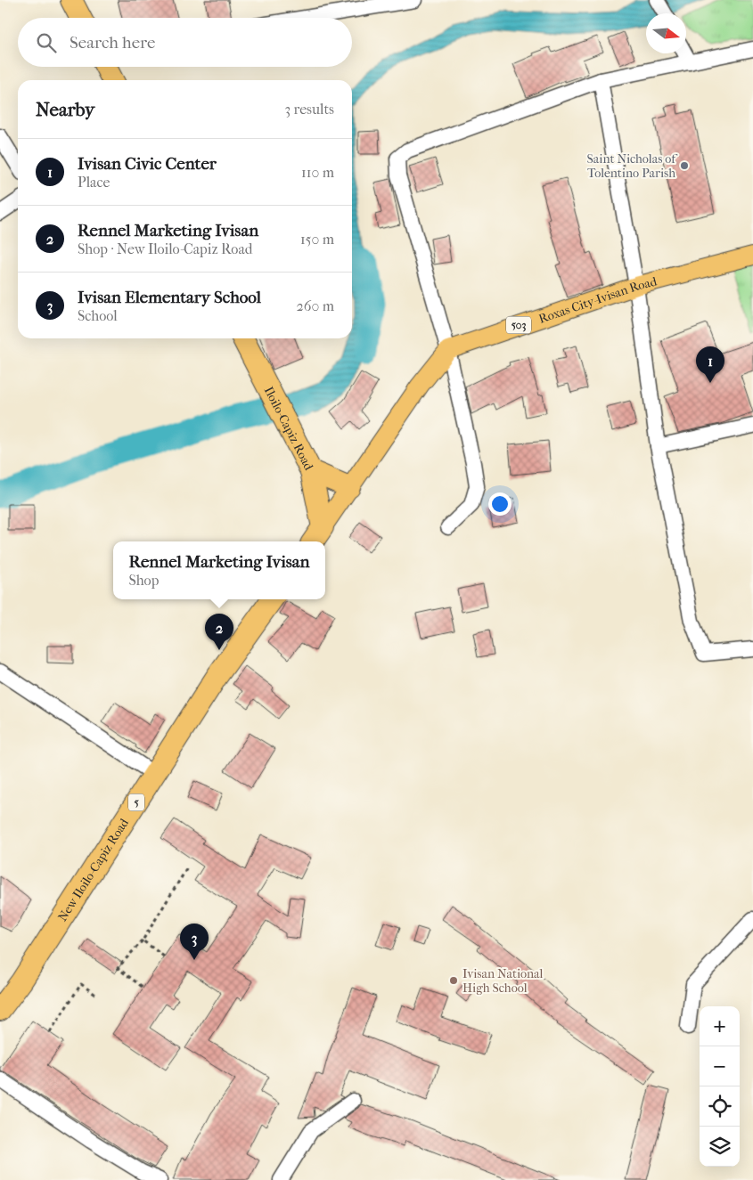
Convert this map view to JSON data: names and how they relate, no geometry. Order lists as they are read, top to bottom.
{
  "streets": {
    "highway": ["Iloilo-Capiz Road", "5", "New Iloilo-Capiz Road"],
    "main road": ["Roxas City-Ivisan Road", "503"]
  },
  "places": ["Saint Nicholas of Tolentino Parish", "Ivisan National High School"],
  "north": "right",
  "page": {
    "search": "Search here",
    "heading": ["Nearby", "3 results"],
    "list": [
      {
        "mark": "1",
        "name": "Ivisan Civic Center",
        "note": "Place",
        "value": "110 m"
      },
      {
        "mark": "2",
        "name": "Rennel Marketing Ivisan",
        "note": "Shop · New Iloilo-Capiz Road",
        "value": "150 m"
      },
      {
        "mark": "3",
        "name": "Ivisan Elementary School",
        "note": "School",
        "value": "260 m"
      }
    ],
    "pins": ["1", "2", "3"],
    "popup": ["Rennel Marketing Ivisan", "Shop"],
    "map_buttons": ["+", "−"]
  }
}
